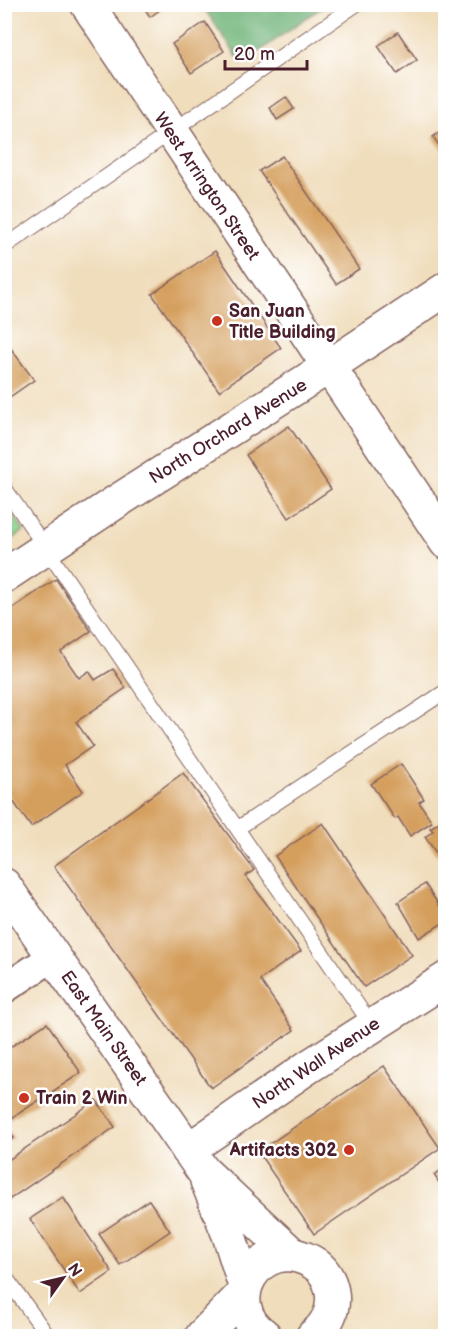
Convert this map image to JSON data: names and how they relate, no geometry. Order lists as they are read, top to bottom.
{
  "streets": {
    "street": [
      "West Arrington Street",
      "North Orchard Avenue",
      "East Main Street",
      "North Wall Avenue"
    ]
  },
  "crossings": [
    ["West Arrington Street", "North Orchard Avenue"],
    ["East Main Street", "North Wall Avenue"]
  ],
  "places": ["San Juan Title Building", "Train 2 Win", "Artifacts 302"],
  "scale_bar": "20 m",
  "north": "top right"
}
